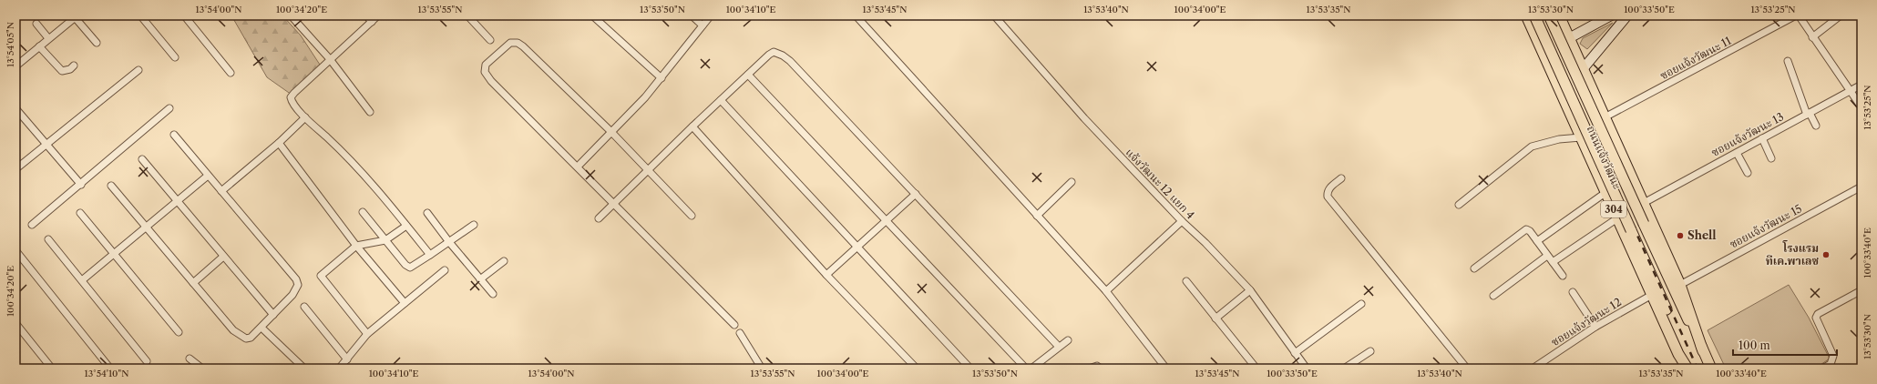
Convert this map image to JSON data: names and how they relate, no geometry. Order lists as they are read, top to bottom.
{
  "streets": {
    "main road": ["ถนนแจ้งวัฒนะ", "304"],
    "street": [
      "ซอยแจ้งวัฒนะ 11",
      "ซอยแจ้งวัฒนะ 13",
      "แจ้งวัฒนะ 12 แยก 4",
      "ซอยแจ้งวัฒนะ 15",
      "ซอยแจ้งวัฒนะ 12"
    ]
  },
  "crossings": [
    ["ซอยแจ้งวัฒนะ 11", "ถนนแจ้งวัฒนะ"],
    ["ซอยแจ้งวัฒนะ 13", "ถนนแจ้งวัฒนะ"],
    ["ถนนแจ้งวัฒนะ", "ซอยแจ้งวัฒนะ 15"],
    ["ถนนแจ้งวัฒนะ", "ซอยแจ้งวัฒนะ 12"]
  ],
  "places": ["Shell", "โรงแรม ทีเค.พาเลซ"],
  "scale_bar": "100 m",
  "coordinates": [
    "13°54'00\"N",
    "100°34'20\"E",
    "13°53'55\"N",
    "13°53'50\"N",
    "100°34'10\"E",
    "13°53'45\"N",
    "13°53'40\"N",
    "100°34'00\"E",
    "13°53'35\"N",
    "13°53'30\"N",
    "100°33'50\"E",
    "13°53'25\"N",
    "13°54'05\"N",
    "100°33'40\"E",
    "13°54'10\"N"
  ]
}
